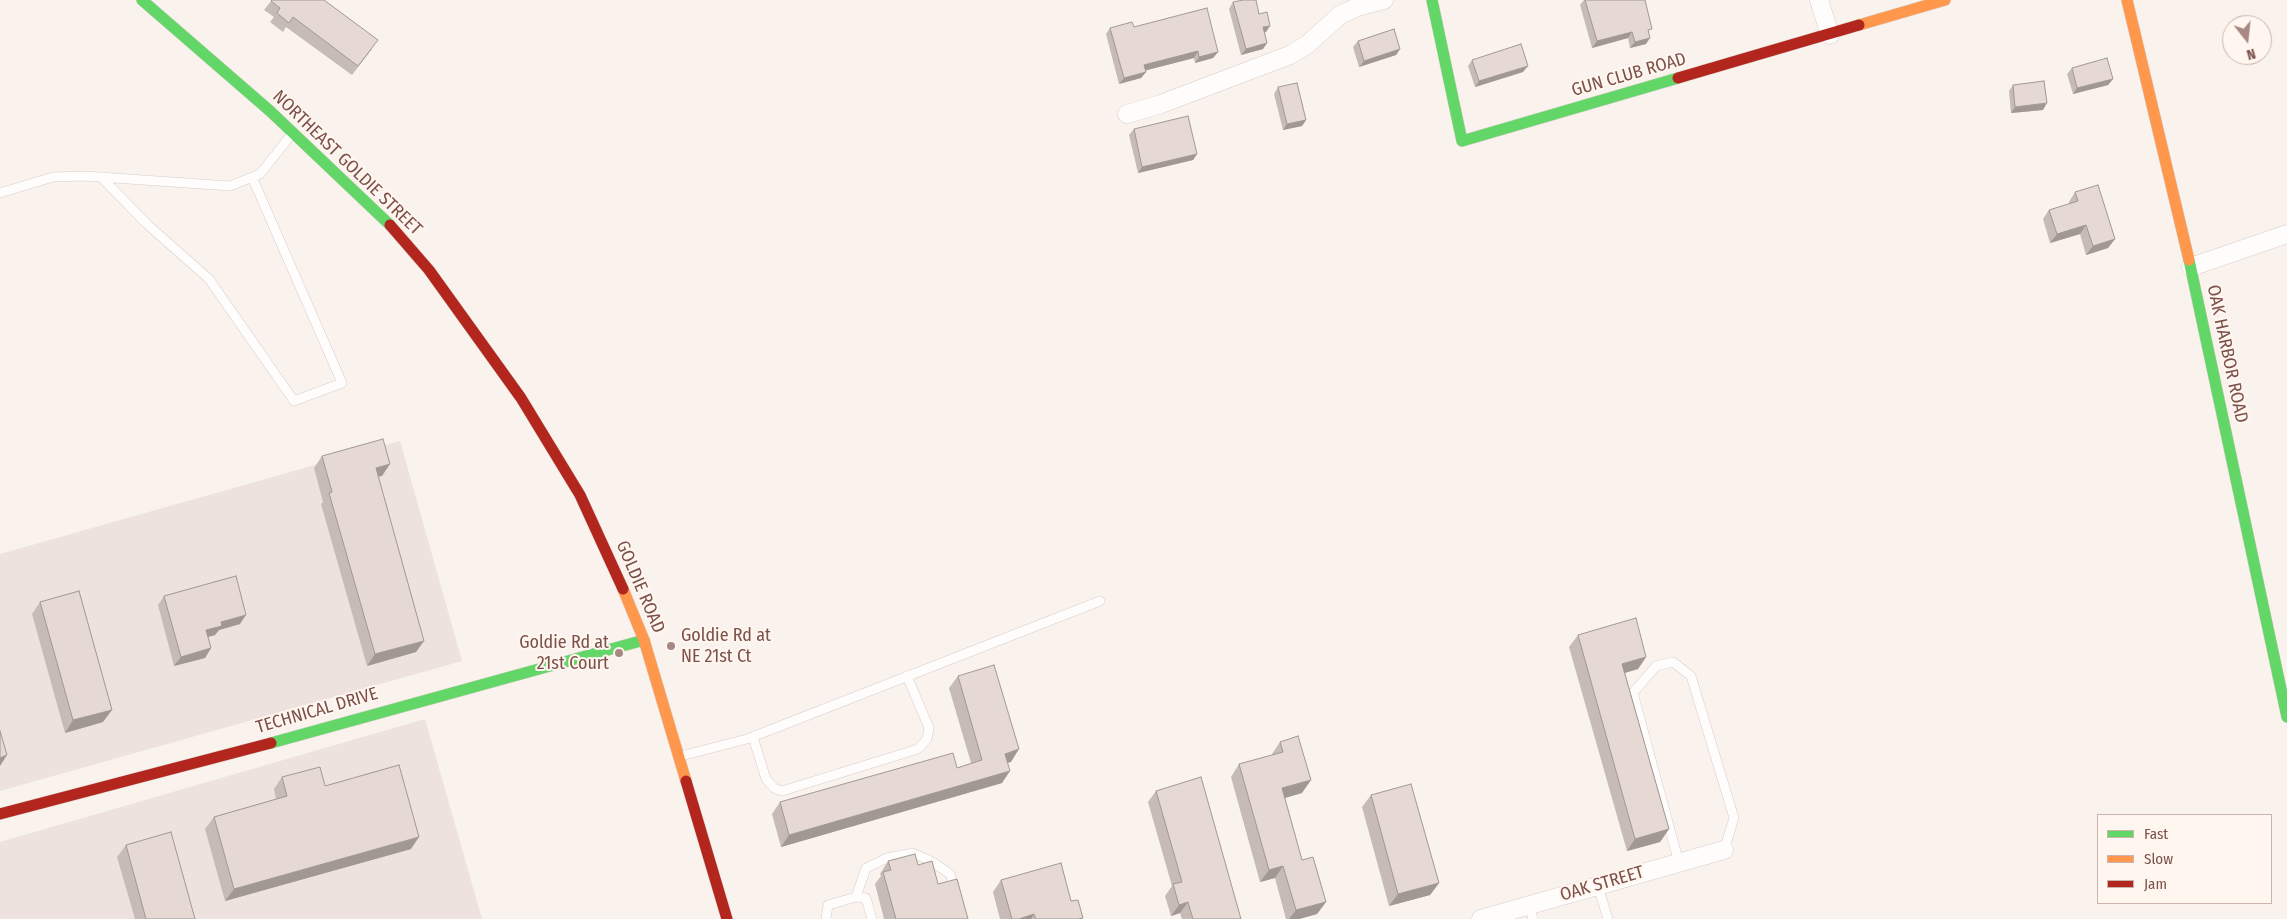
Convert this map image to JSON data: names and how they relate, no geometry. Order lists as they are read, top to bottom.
{
  "streets": {
    "street": [
      "GUN CLUB ROAD",
      "NORTHEAST GOLDIE STREET",
      "OAK HARBOR ROAD",
      "GOLDIE ROAD",
      "TECHNICAL DRIVE",
      "OAK STREET"
    ]
  },
  "crossings": [
    ["NORTHEAST GOLDIE STREET", "GOLDIE ROAD"],
    ["GOLDIE ROAD", "TECHNICAL DRIVE"]
  ],
  "places": ["Goldie Rd at NE 21st Ct", "Goldie Rd at 21st Court"],
  "legend": ["Fast", "Slow", "Jam"],
  "north": "bottom"
}
